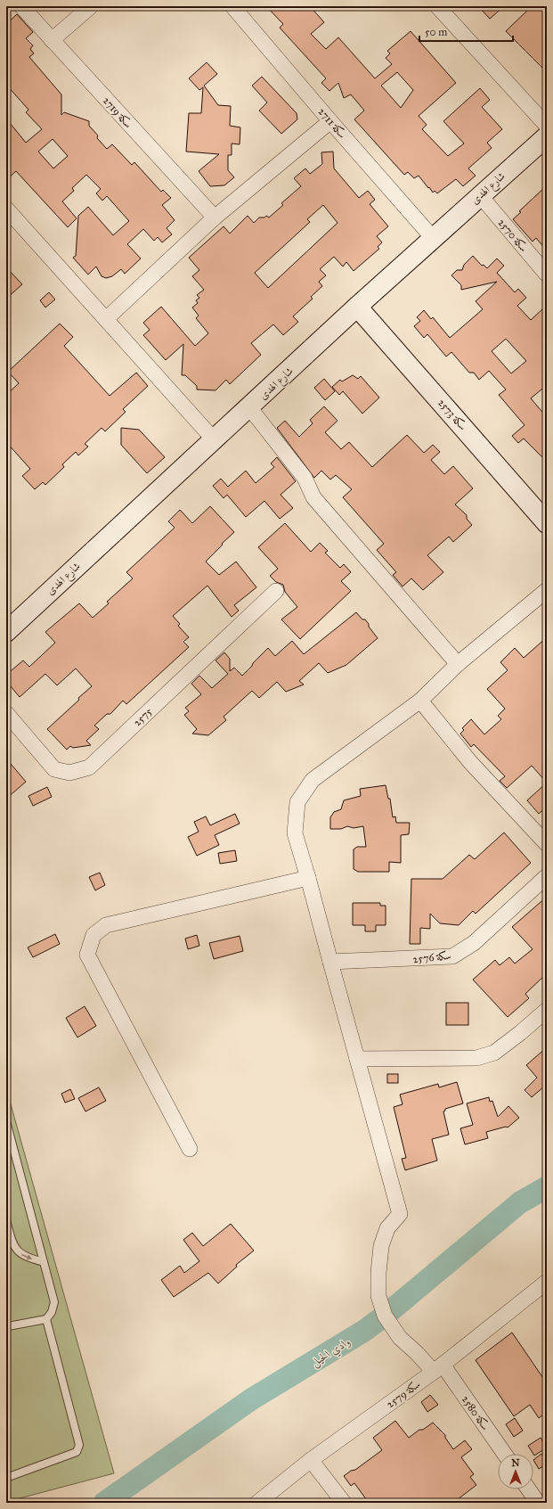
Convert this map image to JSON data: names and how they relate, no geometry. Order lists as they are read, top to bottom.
{
  "streets": {
    "street": [
      "سكة 2719",
      "سكة 2711",
      "شارع الهدى",
      "سكة 2570",
      "سكة 2573",
      "2575",
      "سكة 2576",
      "سكة 2579",
      "سكة 2580"
    ]
  },
  "crossings": [
    ["سكة 2711", "شارع الهدى"],
    ["شارع الهدى", "سكة 2570"],
    ["شارع الهدى", "سكة 2573"],
    ["سكة 2579", "سكة 2580"]
  ],
  "water": ["وادي الحيل"],
  "scale_bar": "50 m",
  "north": "top"
}
